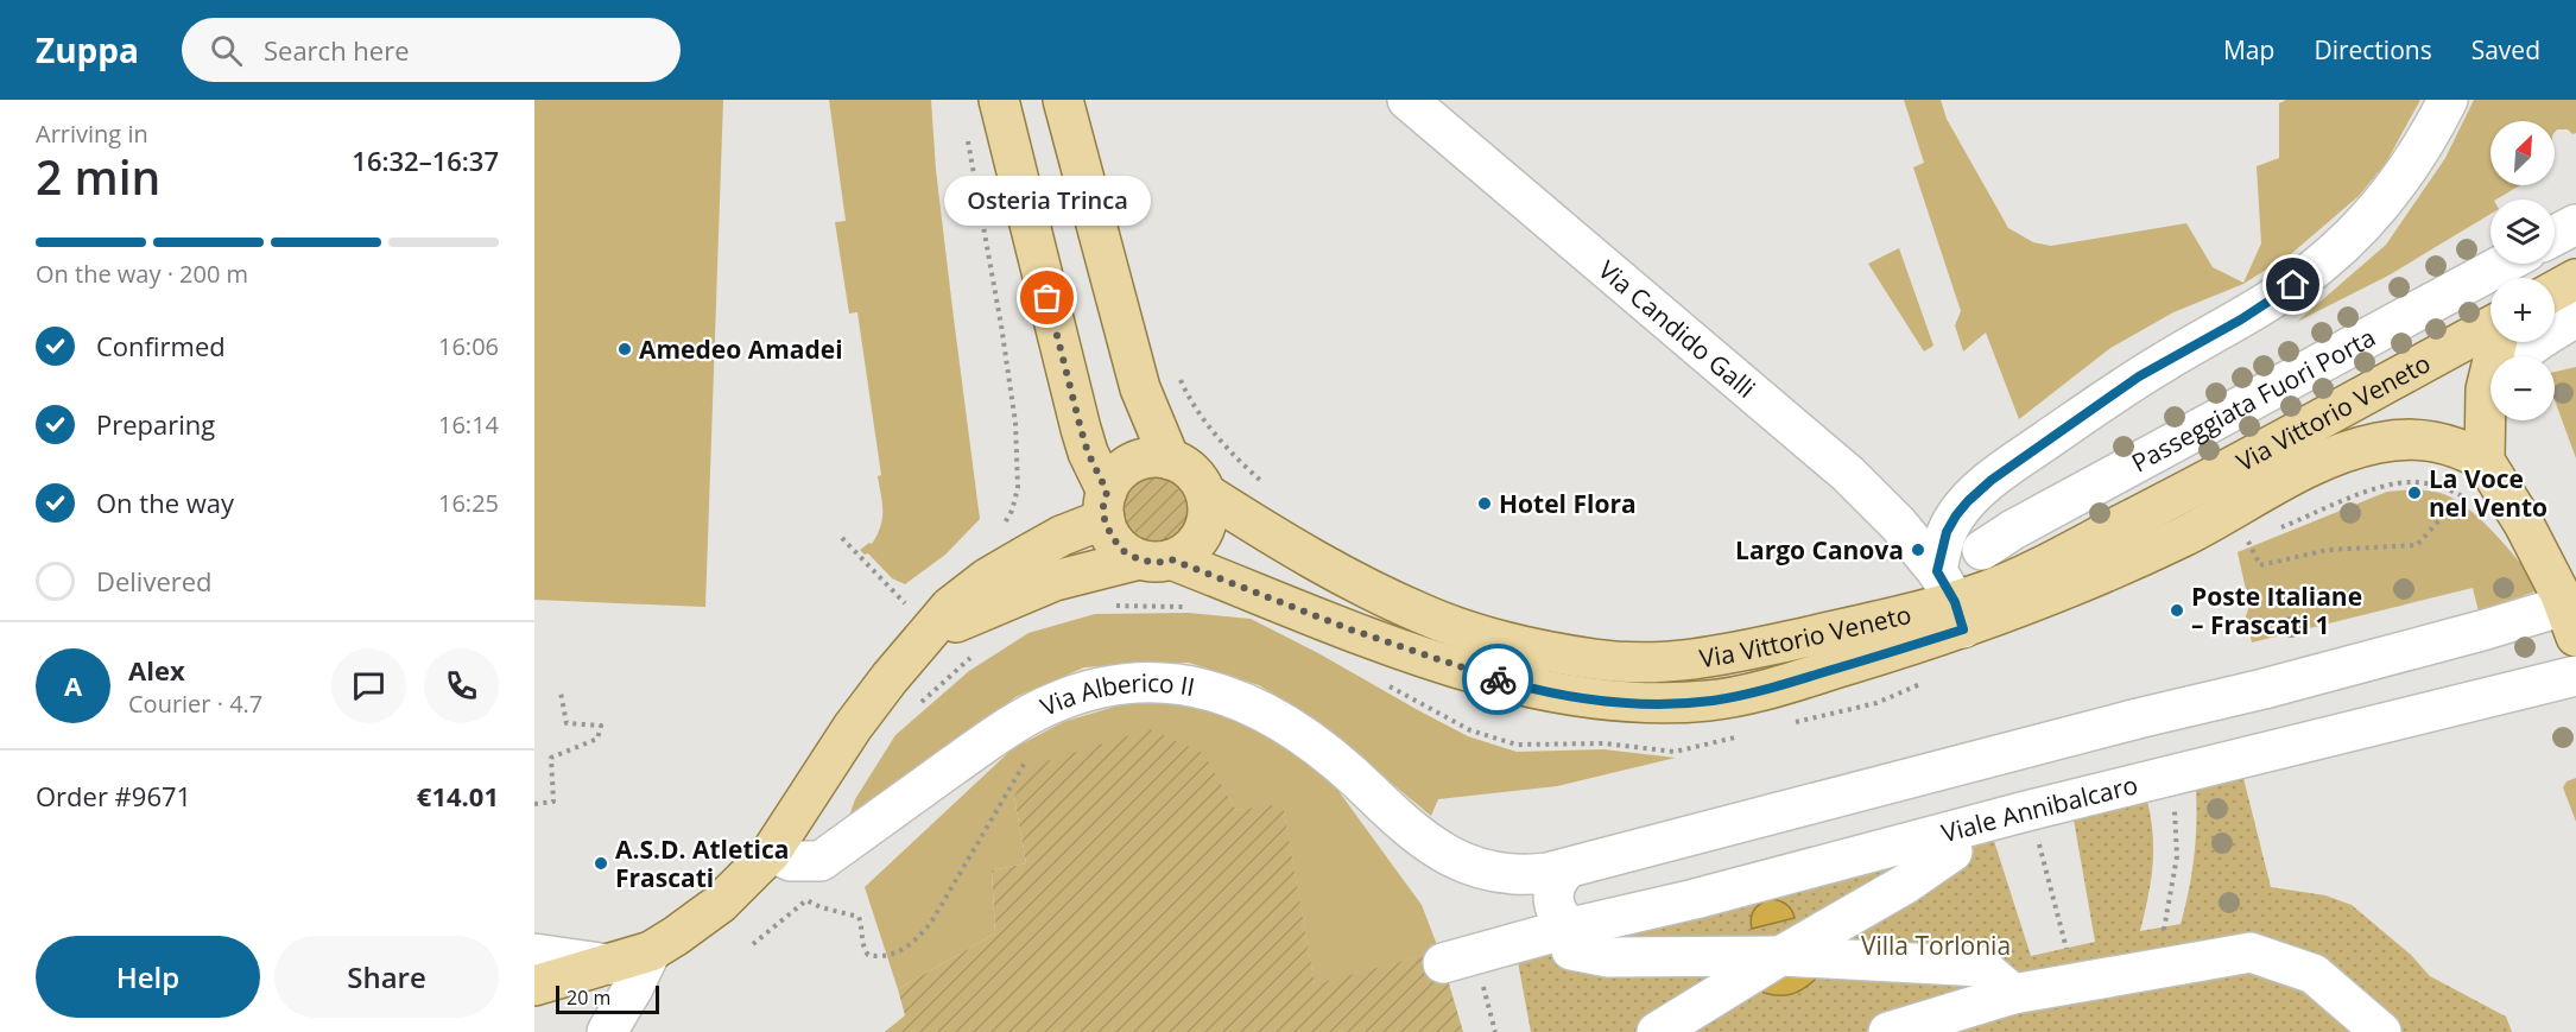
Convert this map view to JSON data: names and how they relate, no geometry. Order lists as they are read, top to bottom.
{
  "streets": {
    "main road": ["Via Vittorio Veneto"],
    "street": [
      "Via Candido Galli",
      "Passeggiata Fuori Porta",
      "Via Alberico II",
      "Viale Annibalcaro"
    ]
  },
  "crossings": [
    ["Via Candido Galli", "Via Vittorio Veneto"]
  ],
  "parks": ["Villa Torlonia"],
  "places": [
    "Osteria Trinca",
    "Amedeo Amadei",
    "La Voce nel Vento",
    "Hotel Flora",
    "Largo Canova",
    "Poste Italiane – Frascati 1",
    "A.S.D. Atletica Frascati"
  ],
  "scale_bar": "20 m",
  "north": "top right",
  "page": {
    "header": "Zuppa",
    "search": "Search here",
    "nav": ["Map", "Directions", "Saved"],
    "heading": ["2 min", "Arriving in", "16:32–16:37"],
    "panel": [
      "Alex",
      "Courier · 4.7",
      "Order #9671",
      "€14.01"
    ],
    "map_buttons": ["+", "−"],
    "bubble": "Osteria Trinca",
    "bar": "On the way · 200 m",
    "list": [
      ["Confirmed", "16:06"],
      ["Preparing", "16:14"],
      ["On the way", "16:25"],
      "Delivered"
    ],
    "round": "A",
    "buttons": ["Help", "Share"],
    "scale": "20 m"
  }
}
